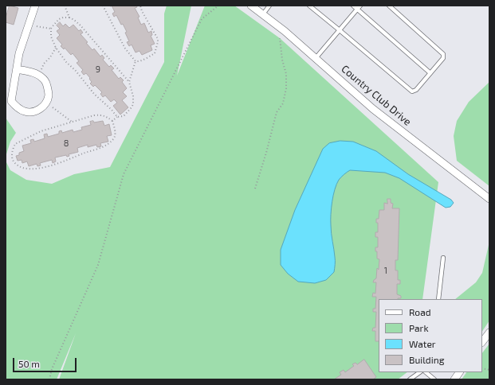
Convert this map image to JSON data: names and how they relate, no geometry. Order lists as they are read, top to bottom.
{
  "streets": {
    "street": ["Country Club Drive"]
  },
  "house_numbers": ["9", "8", "1"],
  "legend": [
    "Road",
    "Park",
    "Water",
    "Building"
  ],
  "scale_bar": "50 m"
}
